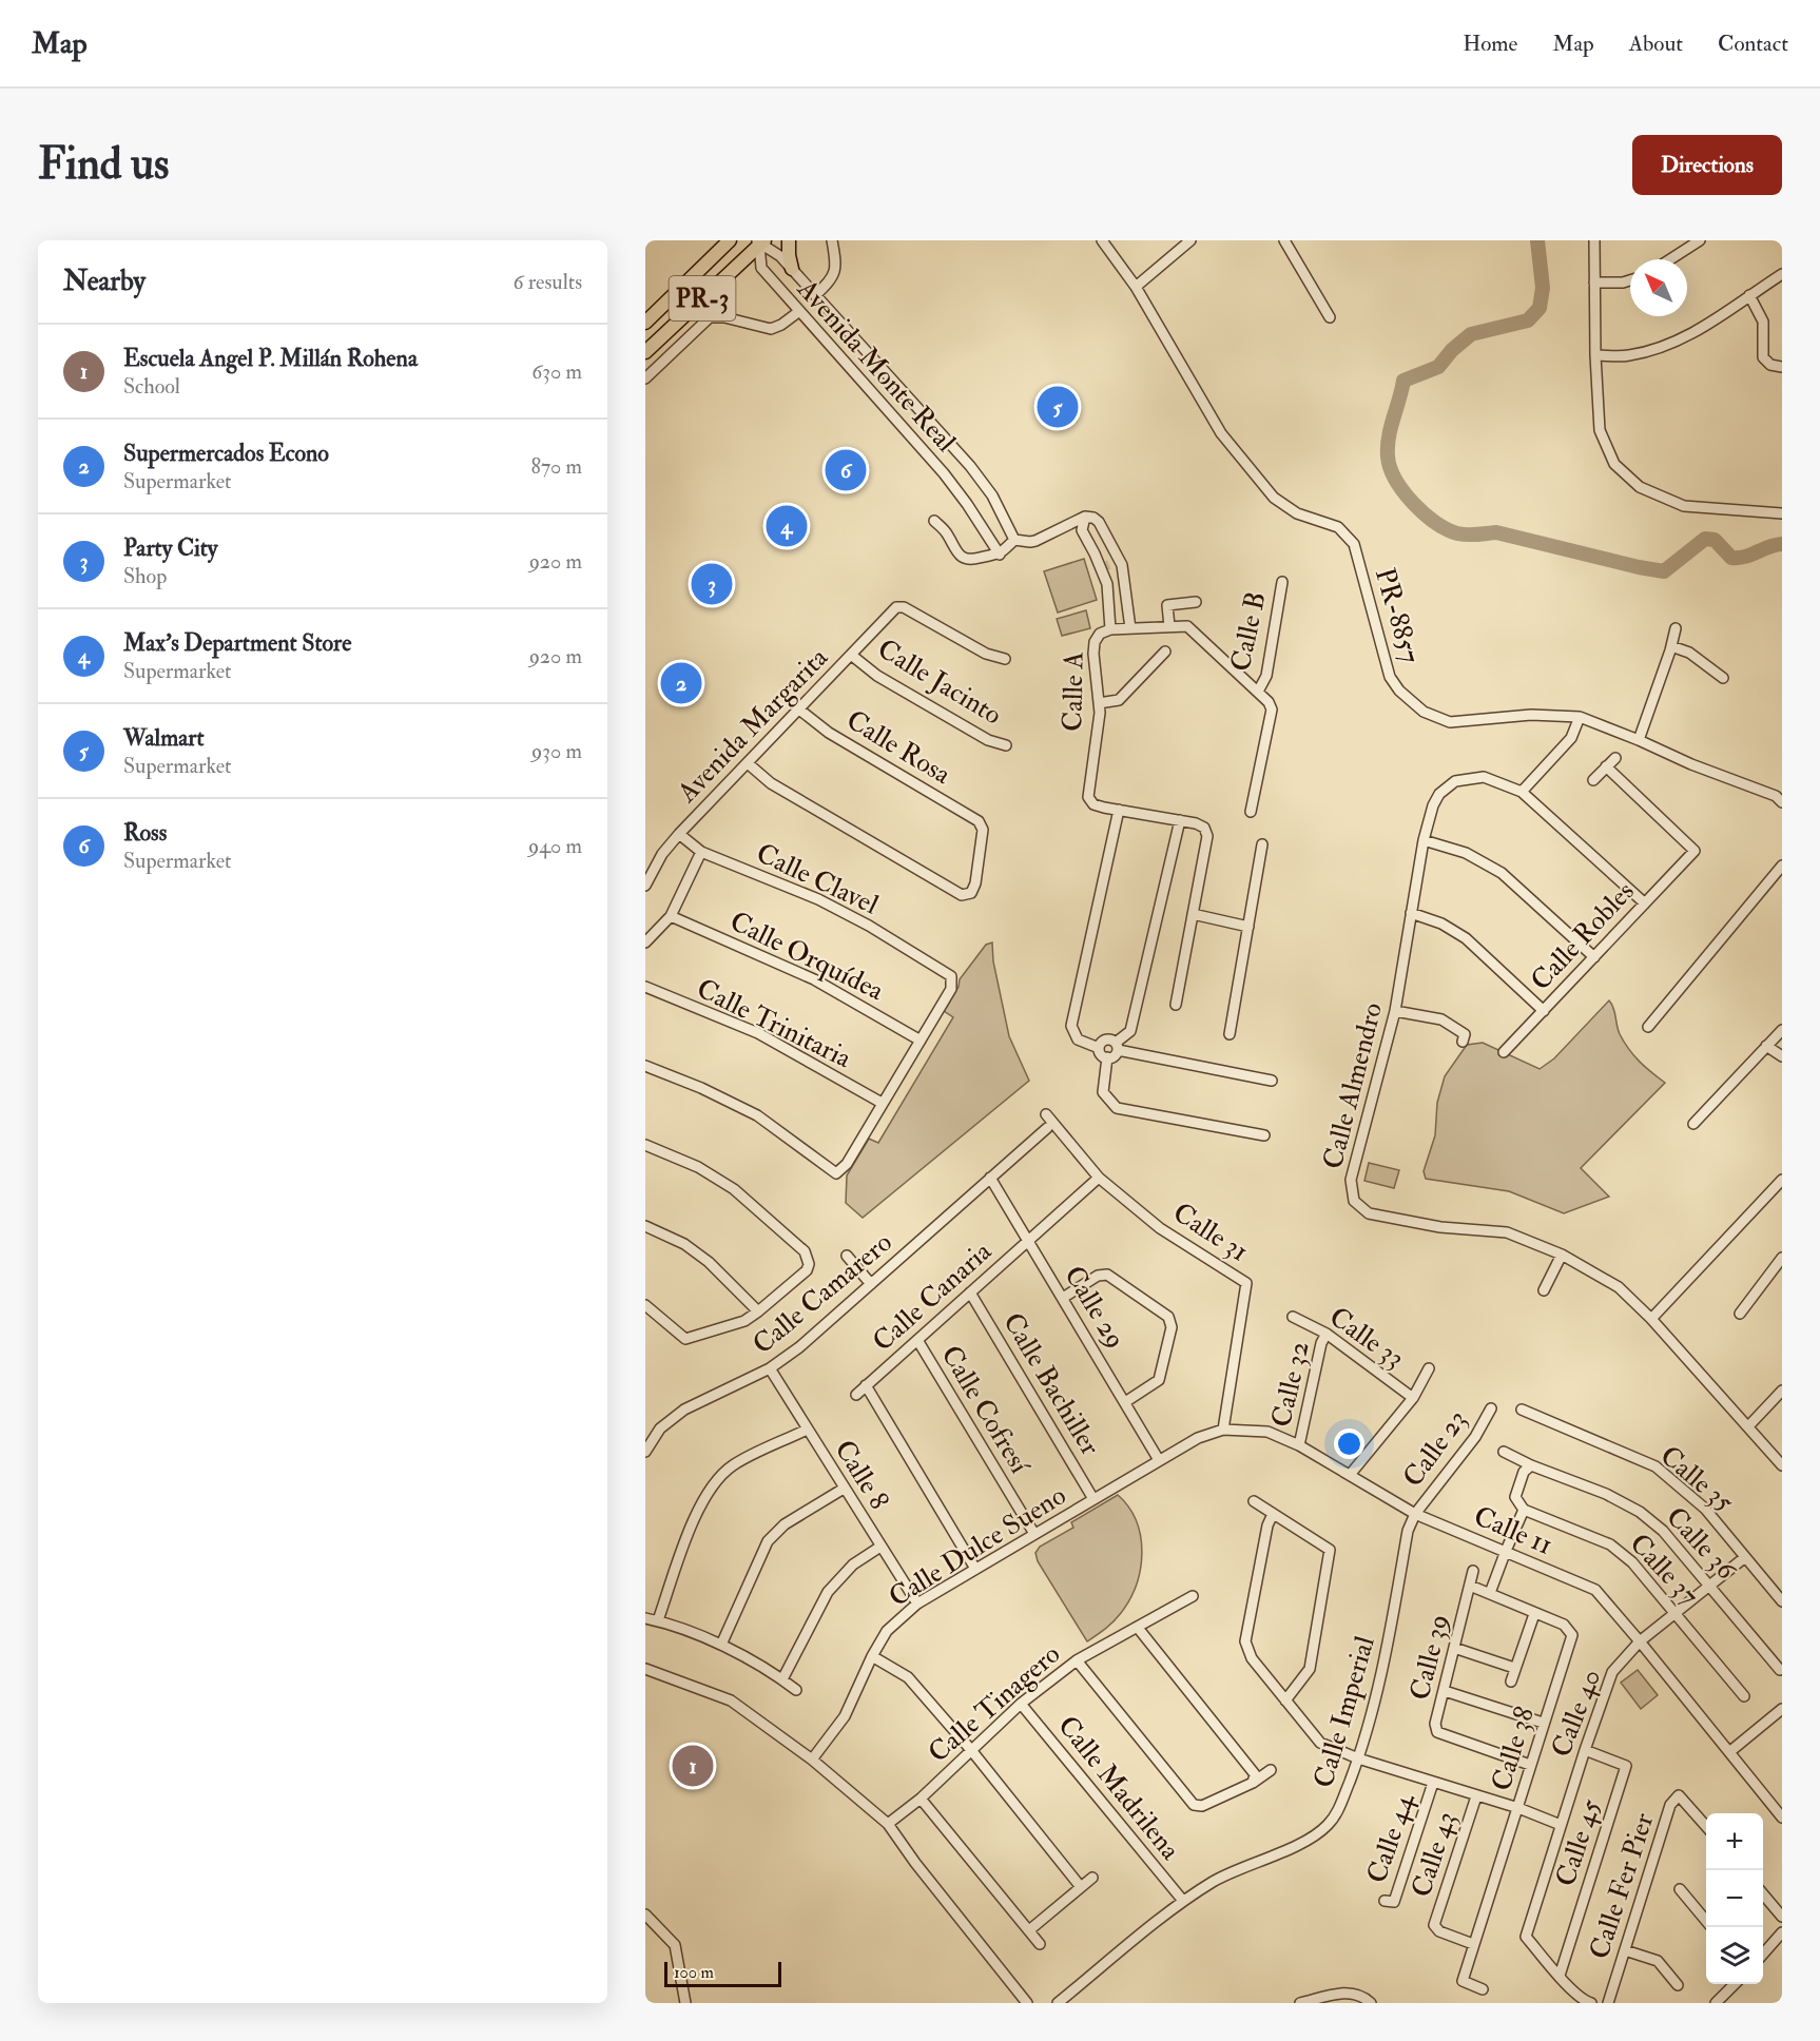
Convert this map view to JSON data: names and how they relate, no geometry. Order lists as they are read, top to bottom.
{
  "streets": {
    "main road": ["PR-3"],
    "street": [
      "Avenida Monte Real",
      "PR-8857",
      "Calle B",
      "Calle Jacinto",
      "Calle A",
      "Avenida Margarita",
      "Calle Rosa",
      "Calle Clavel",
      "Calle Robles",
      "Calle Orquídea",
      "Calle Trinitaria",
      "Calle Almendro",
      "Calle 31",
      "Calle Camarero",
      "Calle Canaria",
      "Calle 29",
      "Calle 33",
      "Calle Bachiller",
      "Calle 32",
      "Calle Cofresí",
      "Calle 23",
      "Calle 8",
      "Calle 35",
      "Calle 11",
      "Calle 36",
      "Calle Dulce Sueno",
      "Calle 37",
      "Calle 39",
      "Calle Tinagero",
      "Calle Imperial",
      "Calle 40",
      "Calle 38",
      "Calle Madrilena",
      "Calle 44",
      "Calle 45",
      "Calle 43",
      "Calle Fer Pier"
    ]
  },
  "crossings": [
    ["PR-3", "Avenida Monte Real"],
    ["Calle B", "Calle A"],
    ["Calle Jacinto", "Avenida Margarita"],
    ["Avenida Margarita", "Calle Rosa"],
    ["Avenida Margarita", "Calle Clavel"],
    ["Calle Clavel", "Calle Orquídea"],
    ["Calle Robles", "Calle Almendro"],
    ["Calle 31", "Calle Canaria"],
    ["Calle 31", "Calle 11"],
    ["Calle 31", "Calle Dulce Sueno"],
    ["Calle Camarero", "Calle 29"],
    ["Calle Camarero", "Calle 8"],
    ["Calle Canaria", "Calle 29"],
    ["Calle Canaria", "Calle Bachiller"],
    ["Calle Canaria", "Calle Cofresí"],
    ["Calle 29", "Calle Dulce Sueno"],
    ["Calle 33", "Calle 32"],
    ["Calle Bachiller", "Calle Dulce Sueno"],
    ["Calle 32", "Calle 11"],
    ["Calle Cofresí", "Calle Dulce Sueno"],
    ["Calle 23", "Calle 11"],
    ["Calle 23", "Calle Imperial"],
    ["Calle 8", "Calle Dulce Sueno"],
    ["Calle 35", "Calle 40"],
    ["Calle 11", "Calle Dulce Sueno"],
    ["Calle 11", "Calle Imperial"],
    ["Calle 11", "Calle 40"],
    ["Calle 36", "Calle 40"],
    ["Calle 37", "Calle 40"],
    ["Calle 39", "Calle 38"],
    ["Calle Tinagero", "Calle Madrilena"],
    ["Calle Imperial", "Calle Madrilena"],
    ["Calle 40", "Calle 45"],
    ["Calle 38", "Calle 43"]
  ],
  "scale_bar": "100 m",
  "north": "top left",
  "page": {
    "header": "Map",
    "nav": [
      "Home",
      "Map",
      "About",
      "Contact"
    ],
    "buttons": "Directions",
    "title": "Find us",
    "heading": ["Nearby", "6 results"],
    "list": [
      {
        "mark": "1",
        "name": "Escuela Angel P. Millán Rohena",
        "note": "School",
        "value": "630 m"
      },
      {
        "mark": "2",
        "name": "Supermercados Econo",
        "note": "Supermarket",
        "value": "870 m"
      },
      {
        "mark": "3",
        "name": "Party City",
        "note": "Shop",
        "value": "920 m"
      },
      {
        "mark": "4",
        "name": "Max's Department Store",
        "note": "Supermarket",
        "value": "920 m"
      },
      {
        "mark": "5",
        "name": "Walmart",
        "note": "Supermarket",
        "value": "930 m"
      },
      {
        "mark": "6",
        "name": "Ross",
        "note": "Supermarket",
        "value": "940 m"
      }
    ],
    "pins": [
      "5",
      "6",
      "4",
      "3",
      "2",
      "1"
    ],
    "map_buttons": ["+", "−"],
    "scale": "100 m"
  }
}
